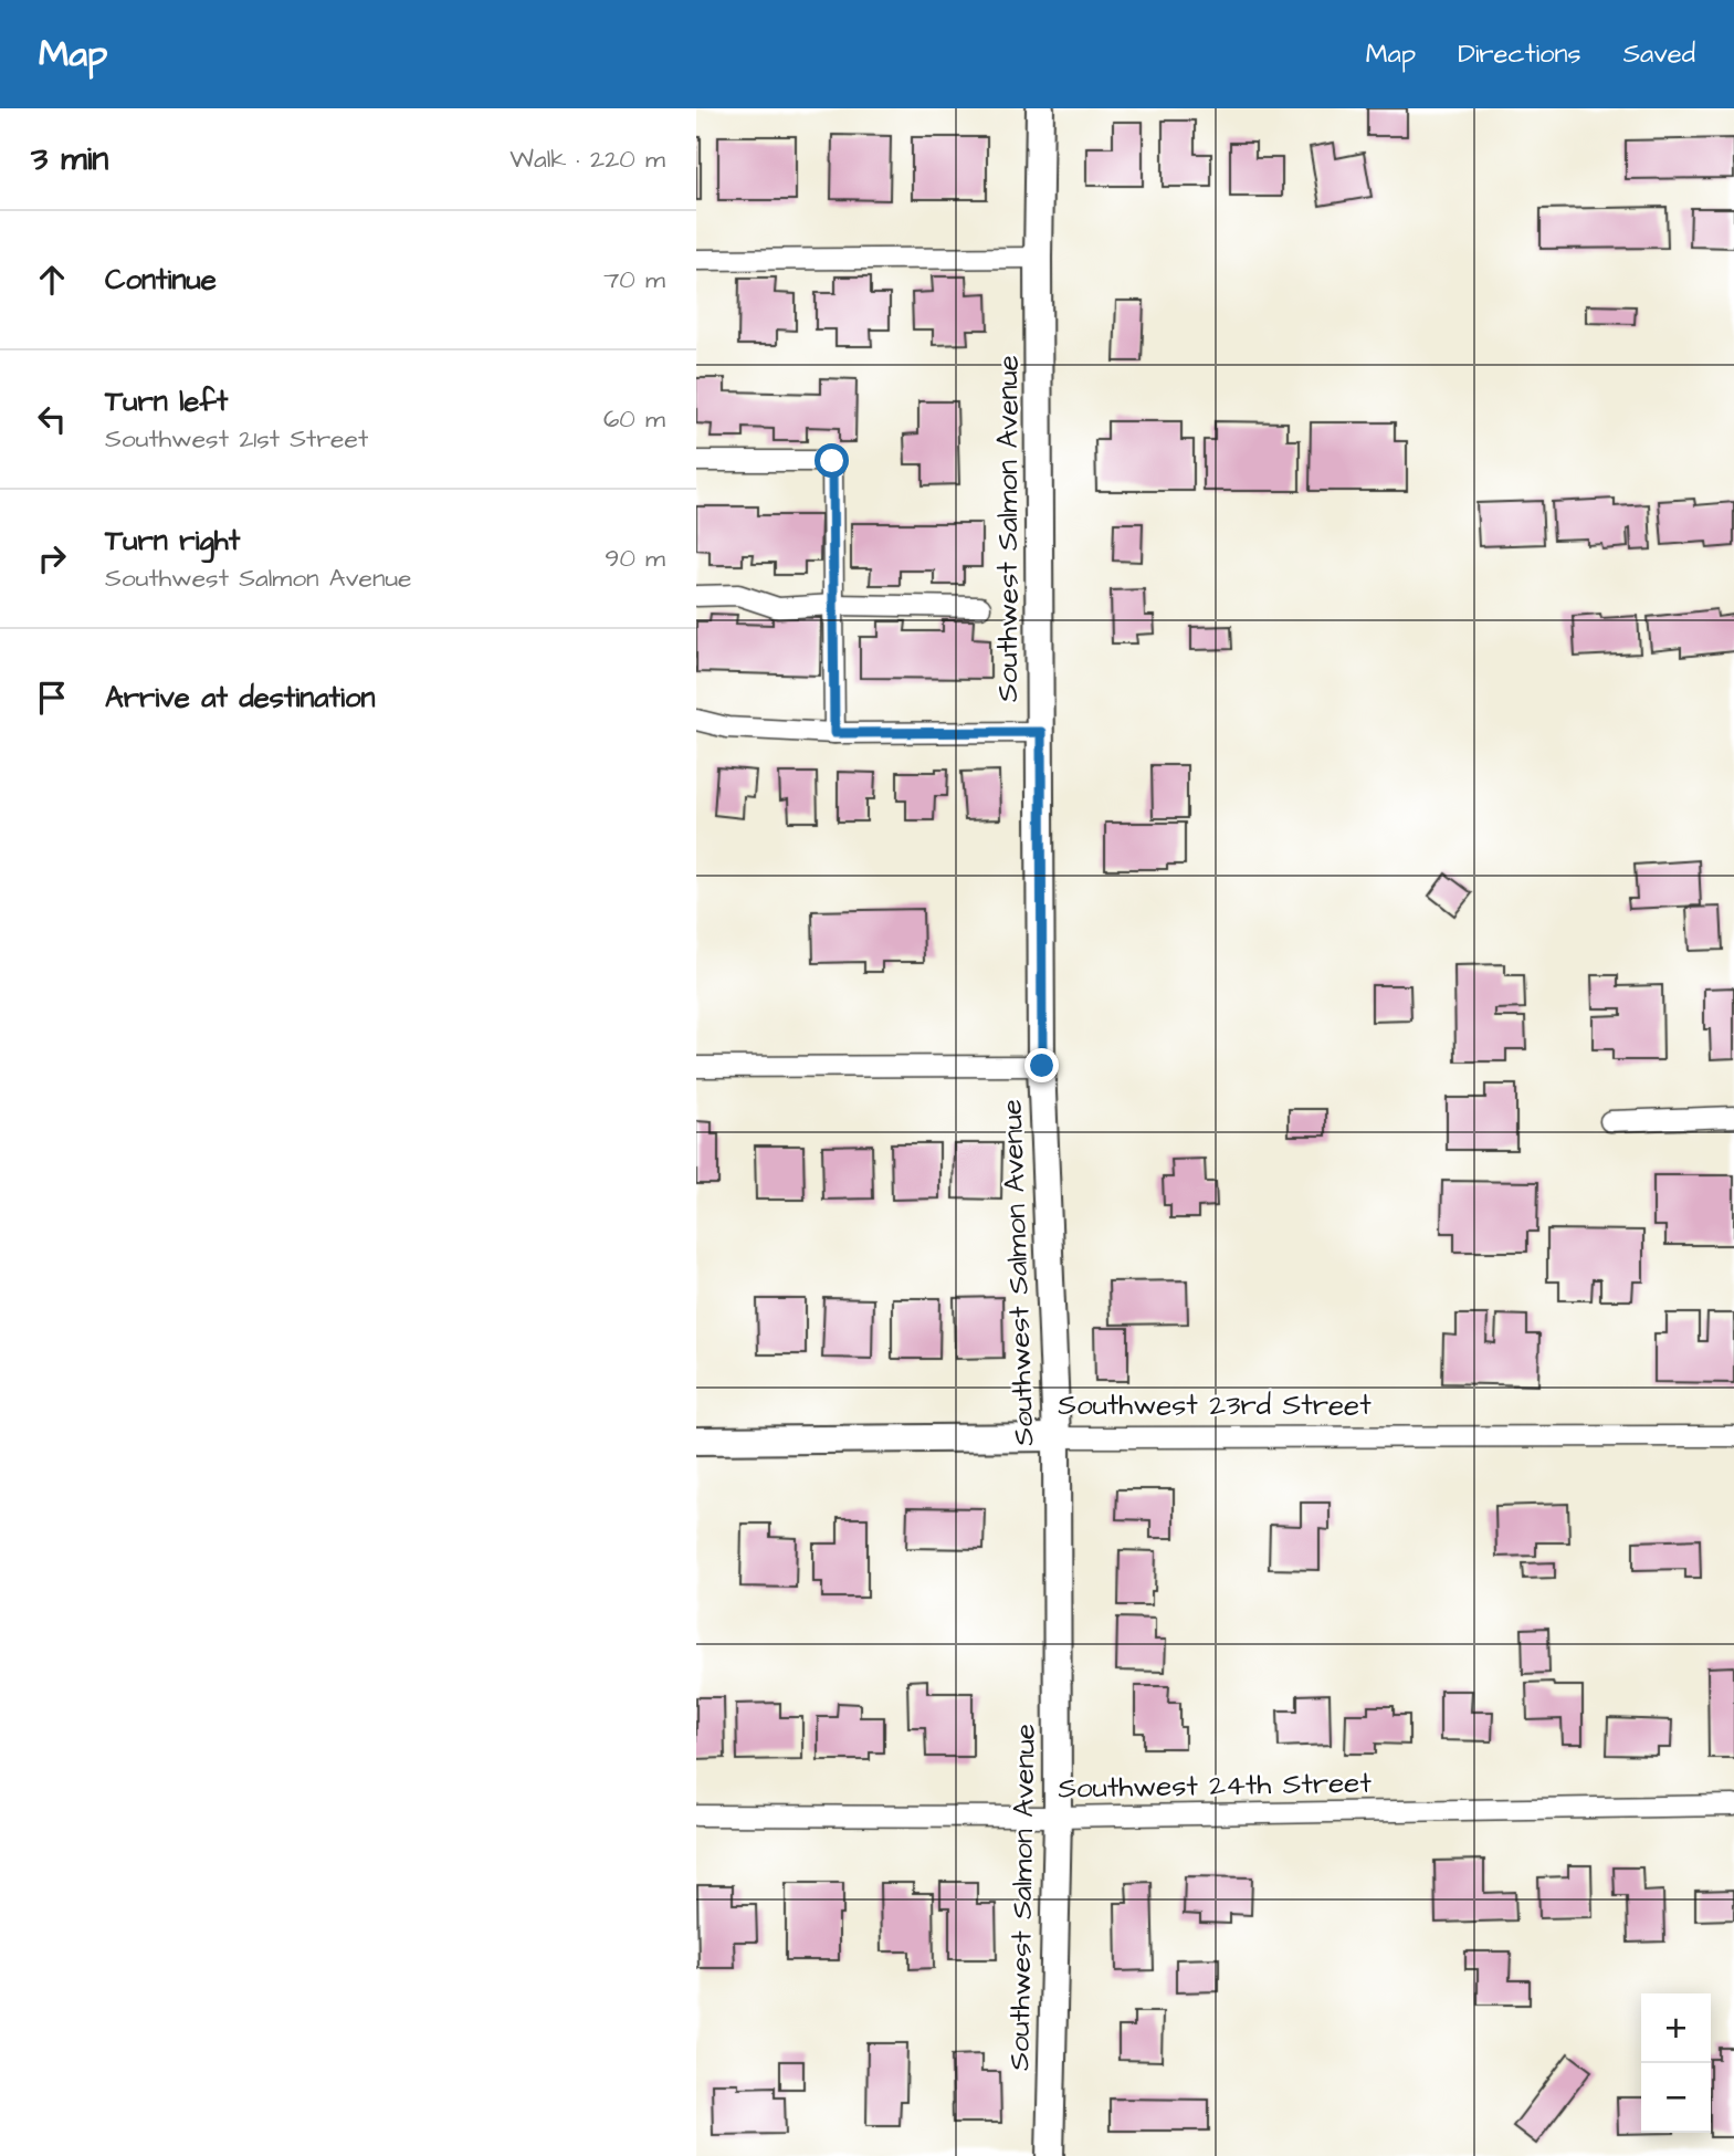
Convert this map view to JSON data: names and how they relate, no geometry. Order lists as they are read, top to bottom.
{
  "streets": {
    "main road": ["Southwest Salmon Avenue", "Southwest 23rd Street"],
    "street": ["Southwest 24th Street"]
  },
  "crossings": [
    ["Southwest Salmon Avenue", "Southwest 23rd Street"],
    ["Southwest Salmon Avenue", "Southwest 24th Street"]
  ],
  "page": {
    "header": "Map",
    "nav": ["Map", "Directions", "Saved"],
    "heading": ["3 min", "Walk · 220 m"],
    "list": [
      ["Continue", "70 m"],
      ["Turn left", "Southwest 21st Street", "60 m"],
      ["Turn right", "Southwest Salmon Avenue", "90 m"],
      "Arrive at destination"
    ],
    "map_buttons": ["+", "−"]
  }
}
